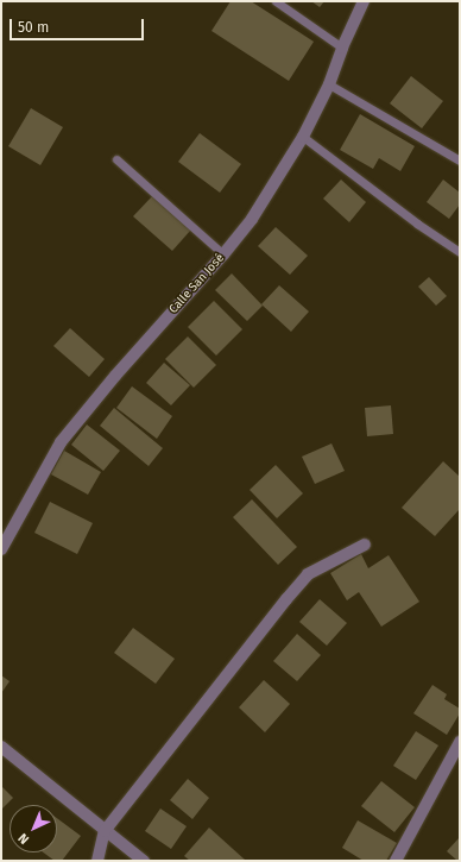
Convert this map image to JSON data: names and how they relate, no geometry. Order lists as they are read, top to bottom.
{
  "streets": {
    "street": ["Calle San José"]
  },
  "scale_bar": "50 m",
  "north": "bottom left"
}
